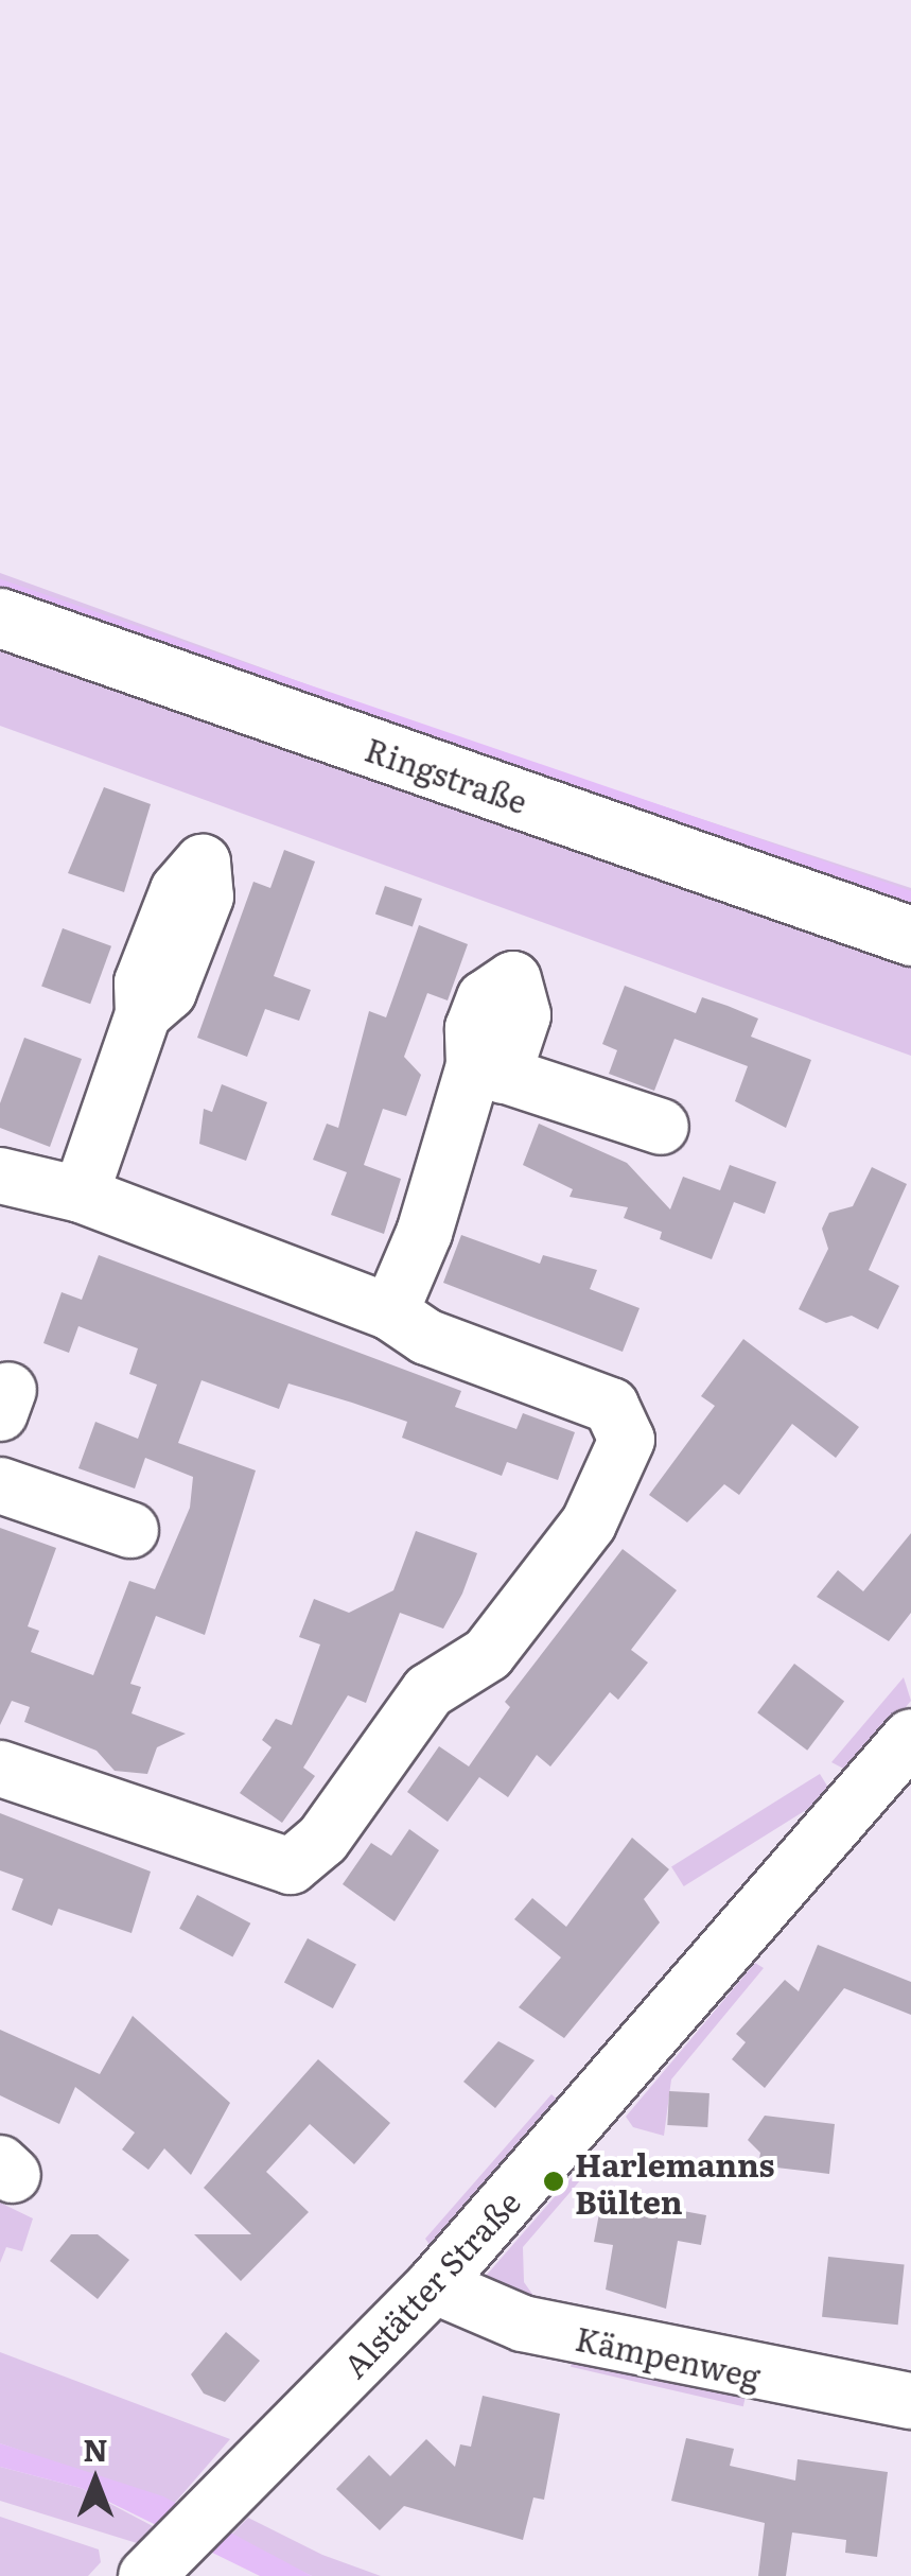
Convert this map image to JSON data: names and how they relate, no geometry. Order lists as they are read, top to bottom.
{
  "streets": {
    "main road": ["Ringstraße"],
    "street": ["Alstätter Straße", "Kämpenweg"]
  },
  "crossings": [
    ["Alstätter Straße", "Kämpenweg"]
  ],
  "places": ["Harlemanns Bülten"],
  "north": "top"
}
